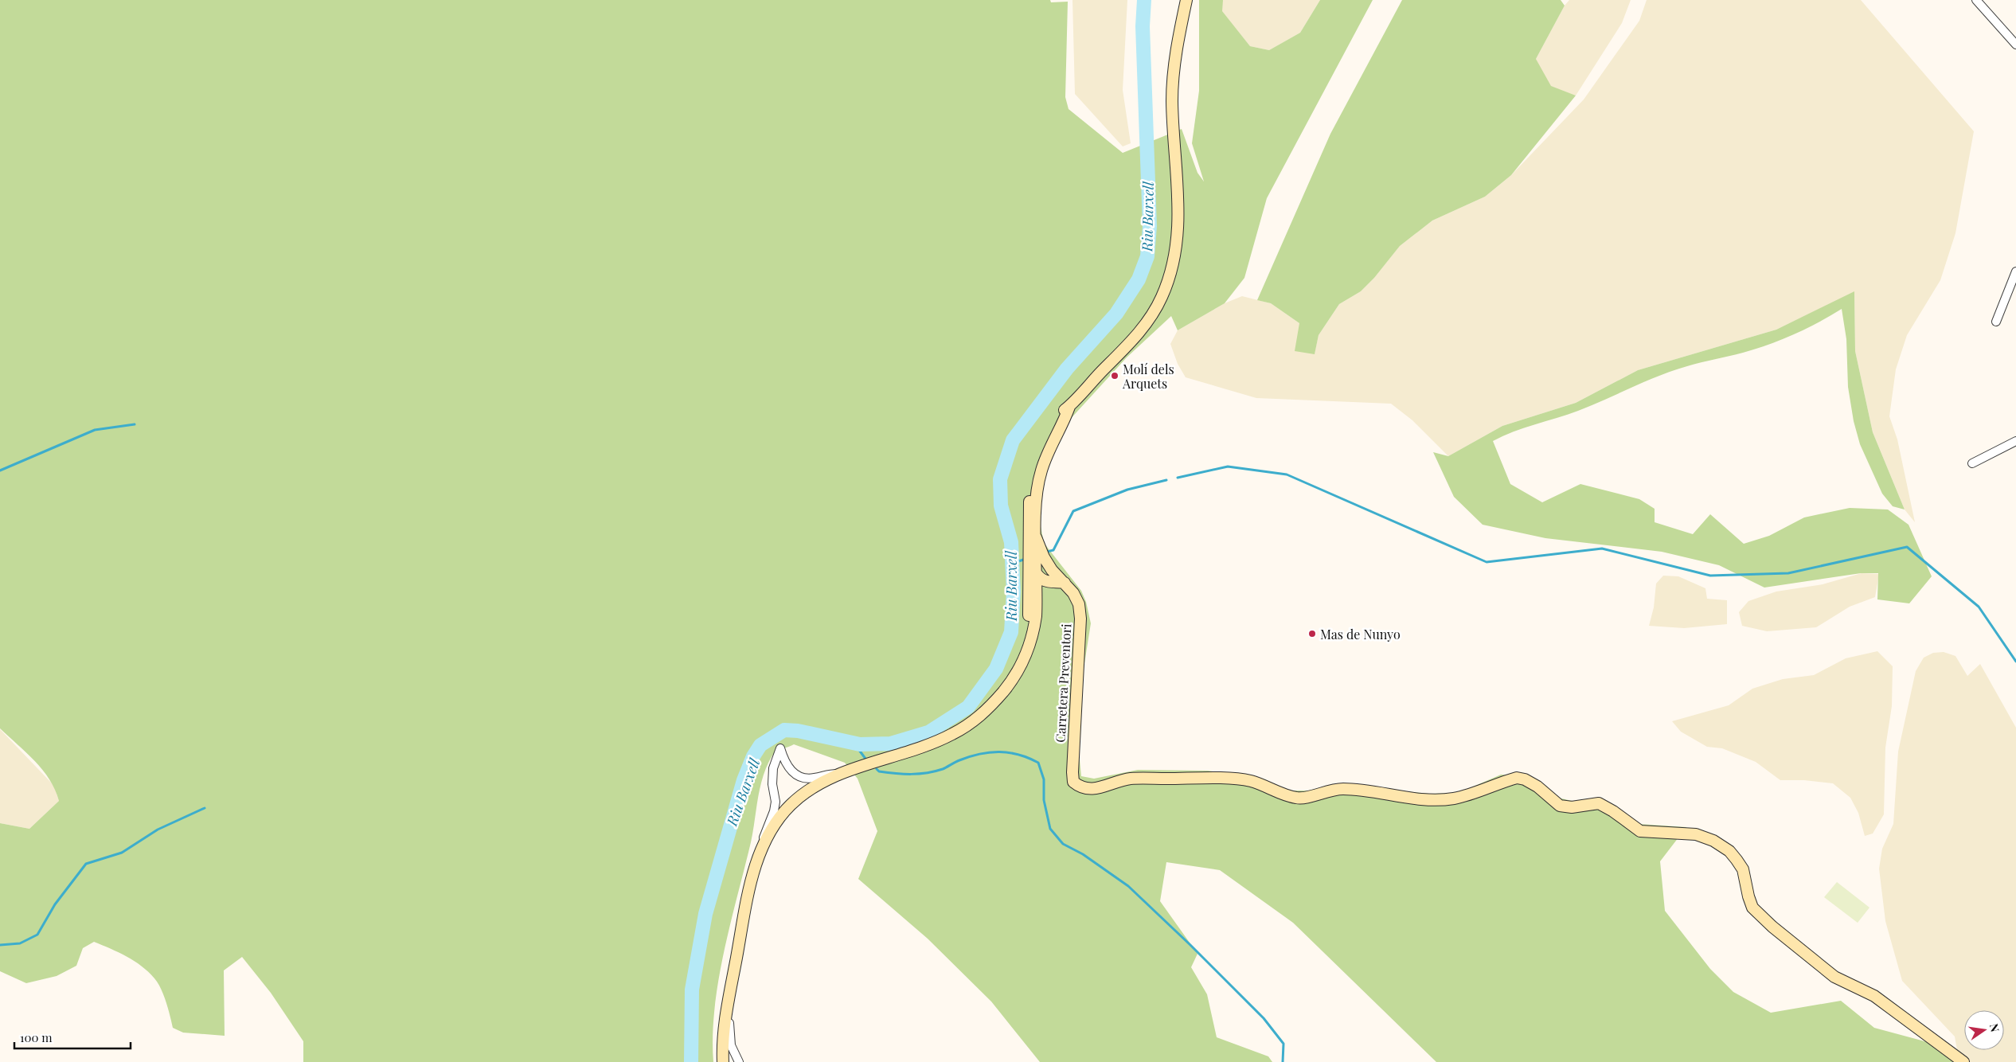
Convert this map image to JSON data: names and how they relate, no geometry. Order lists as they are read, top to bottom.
{
  "streets": {
    "main road": ["Carretera Preventori"]
  },
  "water": ["Riu Barxell"],
  "places": ["Molí dels Arquets", "Mas de Nunyo"],
  "scale_bar": "100 m",
  "north": "right"
}
